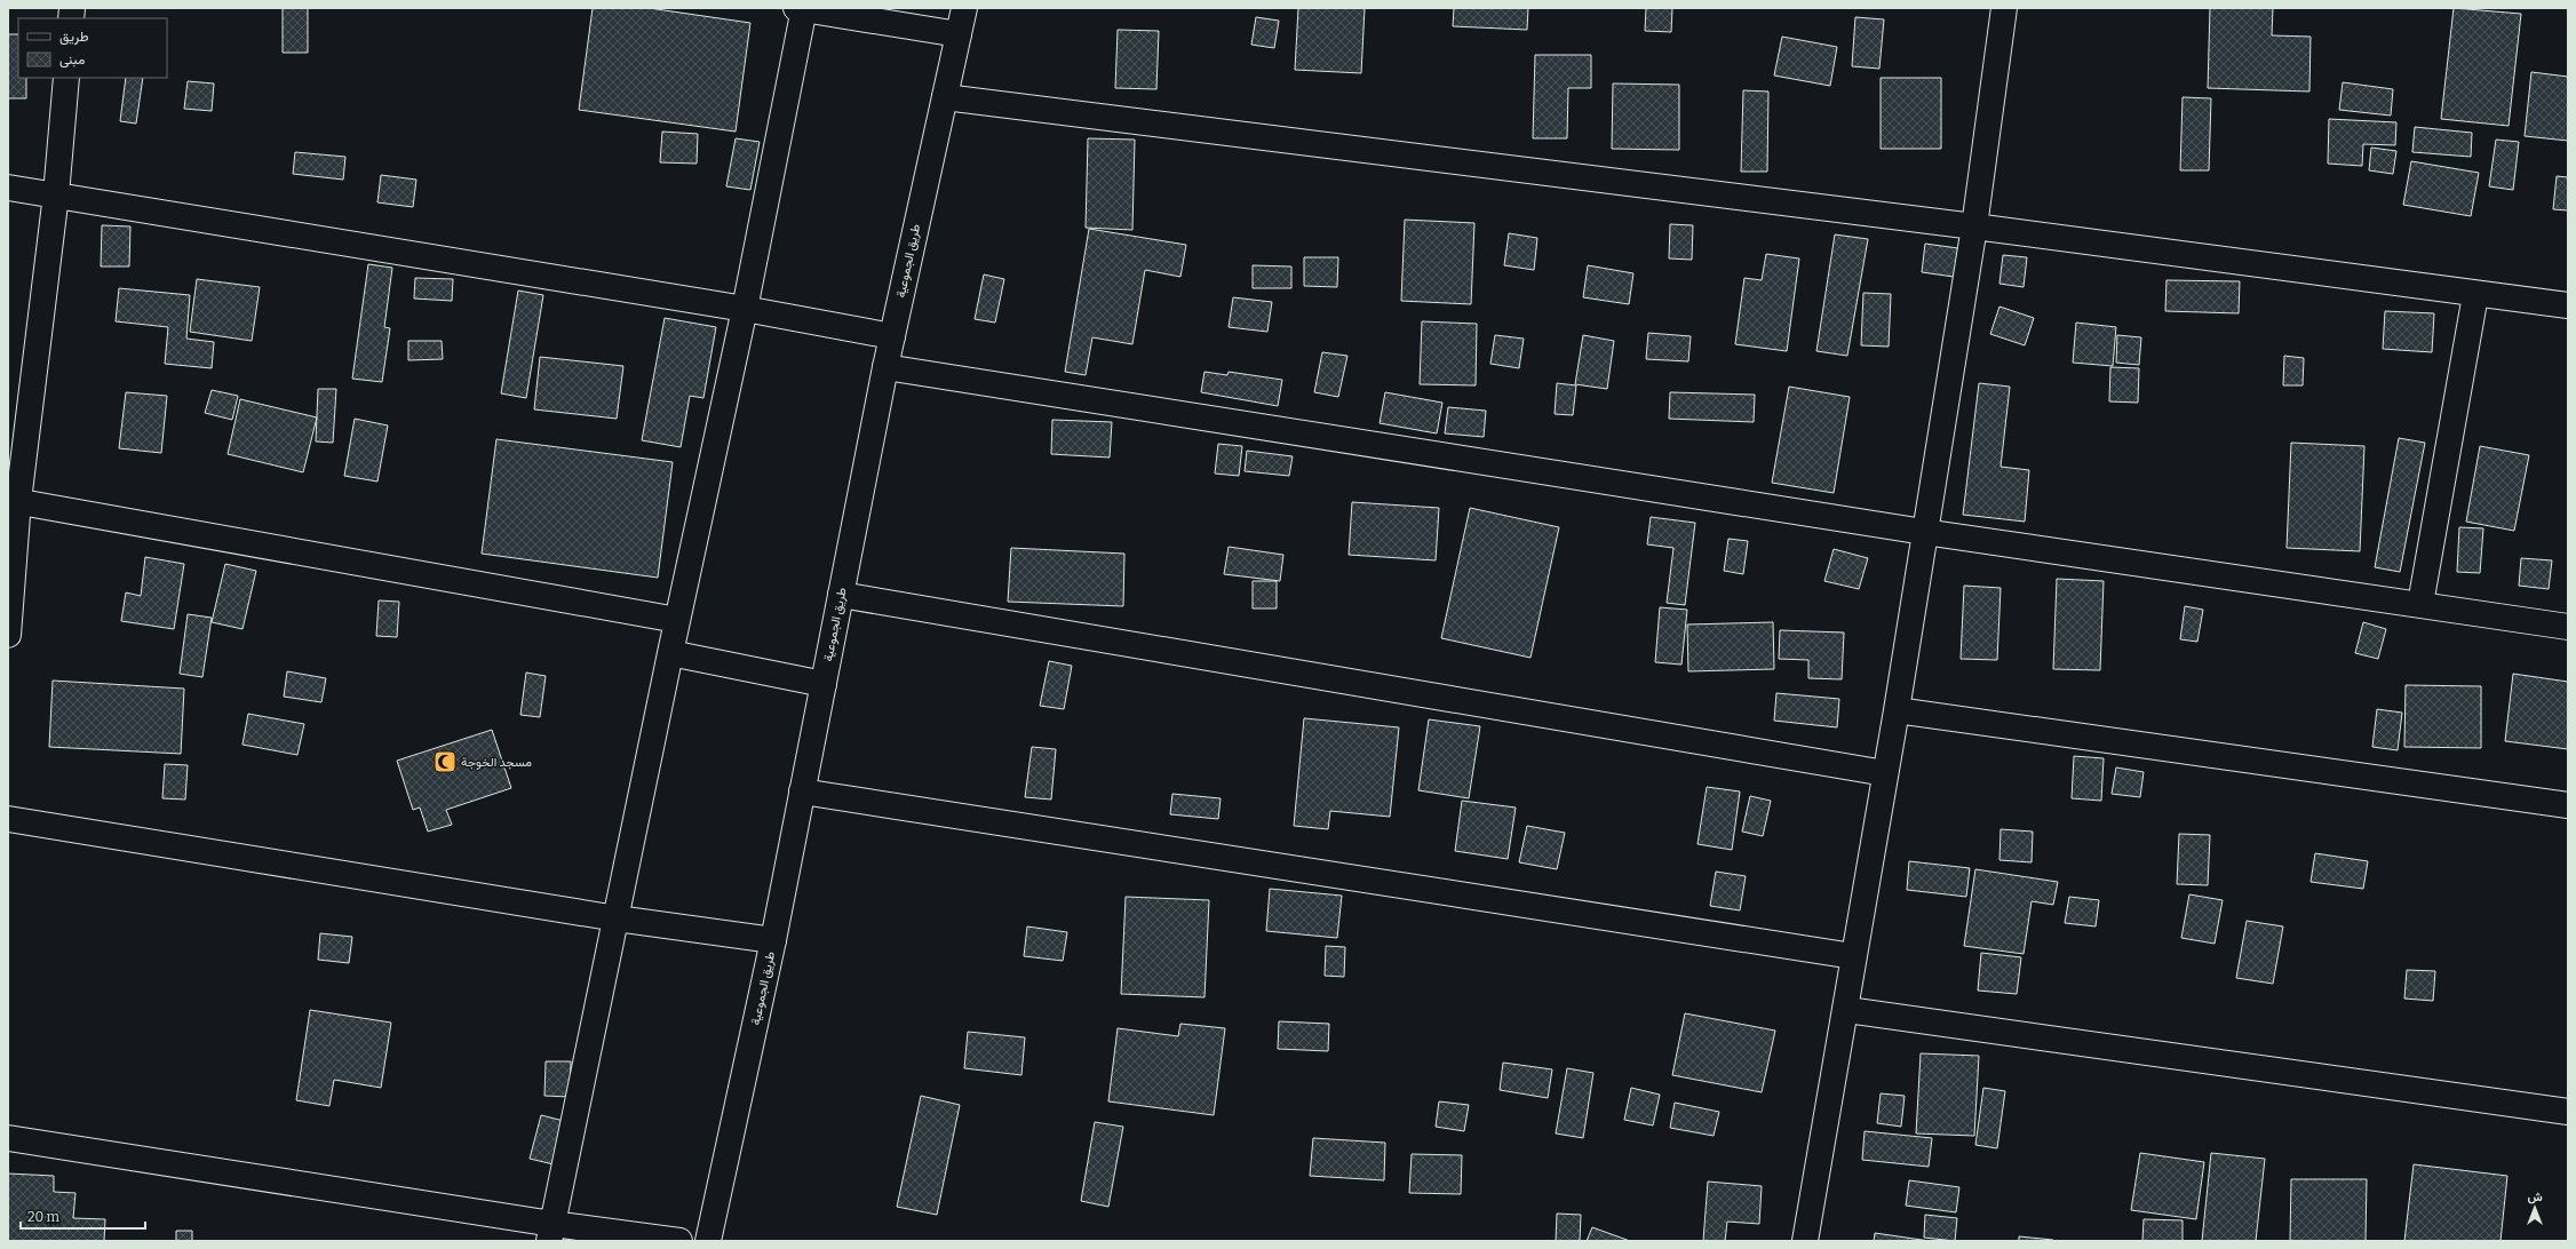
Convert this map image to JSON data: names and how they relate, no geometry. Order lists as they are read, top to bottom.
{
  "streets": {
    "street": ["طريق الجموعية"]
  },
  "places": {
    "mosque": ["مسجد الخوجة"]
  },
  "legend": ["طريق", "مبنى"],
  "scale_bar": "20 m",
  "north": "top"
}
